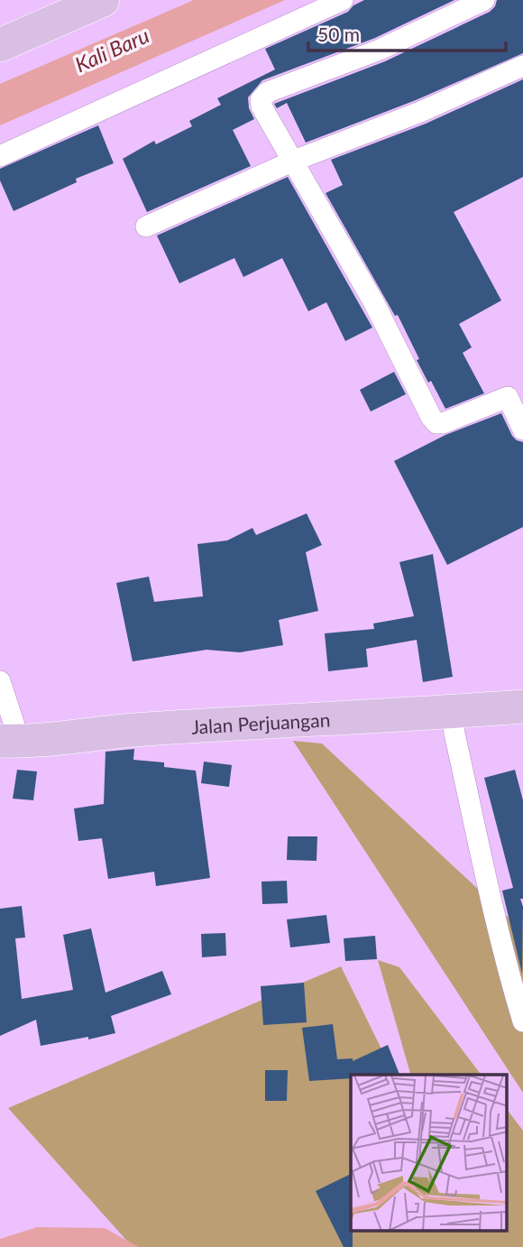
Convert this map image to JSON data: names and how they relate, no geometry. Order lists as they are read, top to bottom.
{
  "streets": {
    "main road": ["Jalan Perjuangan"]
  },
  "water": ["Kali Baru"],
  "scale_bar": "50 m"
}
